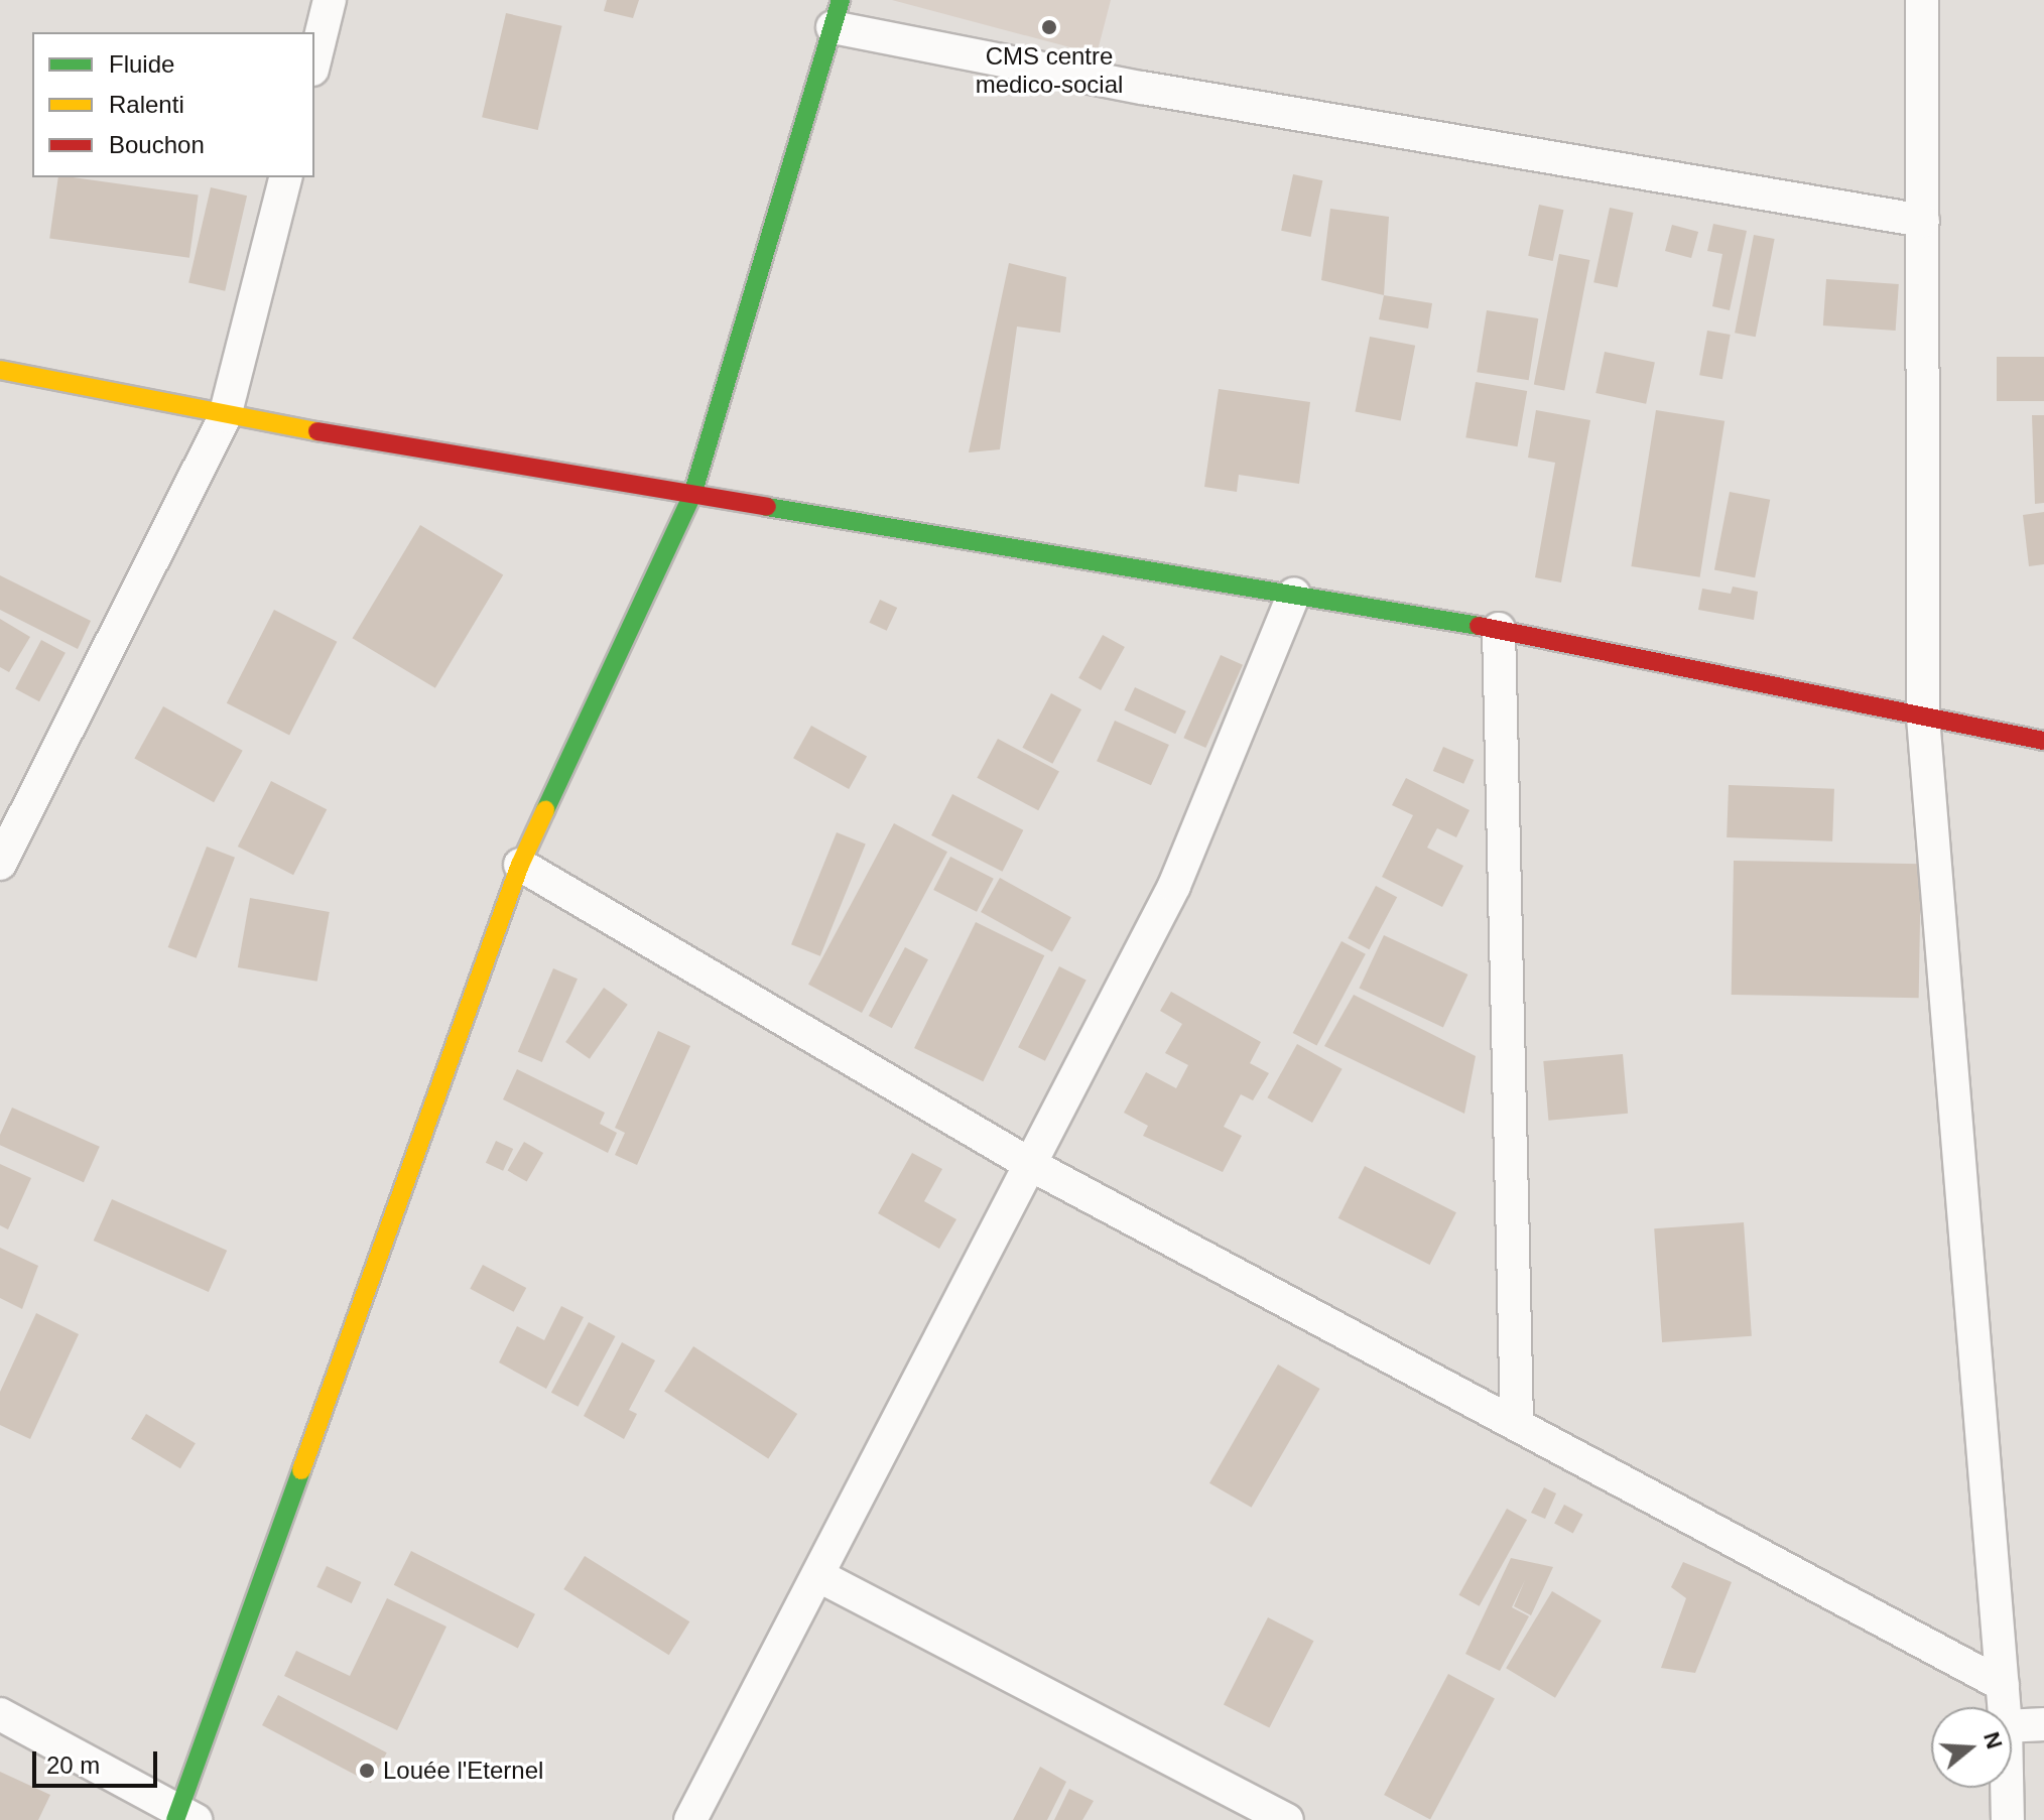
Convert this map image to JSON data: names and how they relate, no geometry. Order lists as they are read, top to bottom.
{
  "places": ["CMS centre medico-social", "Louée l'Eternel"],
  "legend": ["Fluide", "Ralenti", "Bouchon"],
  "scale_bar": "20 m",
  "north": "right"
}
